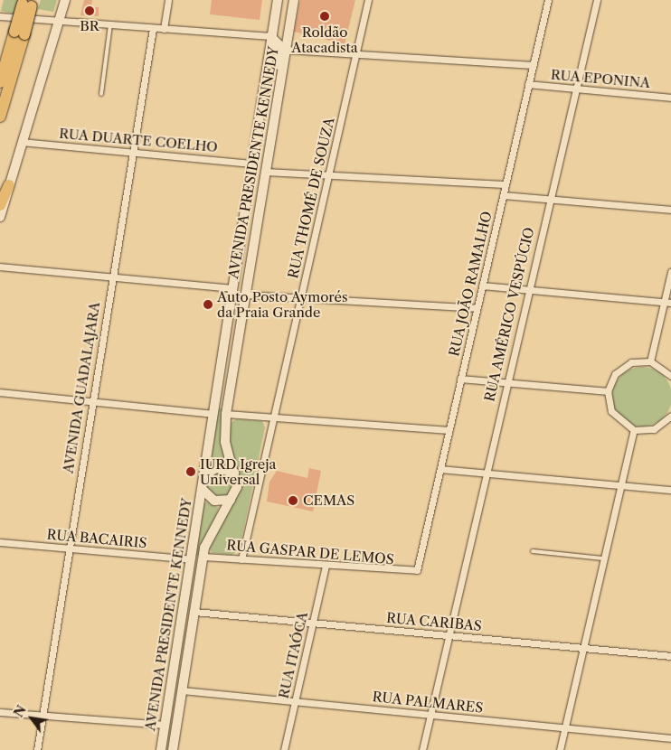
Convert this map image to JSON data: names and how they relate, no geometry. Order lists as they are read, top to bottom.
{
  "streets": {
    "main road": ["AVENIDA PRESIDENTE KENNEDY"],
    "street": [
      "RUA EPONINA",
      "RUA DUARTE COELHO",
      "RUA THOMÉ DE SOUZA",
      "RUA JOÃO RAMALHO",
      "RUA AMÉRICO VESPÚCIO",
      "AVENIDA GUADALAJARA",
      "RUA BACAIRIS",
      "RUA GASPAR DE LEMOS",
      "RUA CARIBAS",
      "RUA ITAÓCA",
      "RUA PALMARES"
    ]
  },
  "crossings": [
    ["RUA EPONINA", "RUA JOÃO RAMALHO"],
    ["RUA EPONINA", "RUA AMÉRICO VESPÚCIO"],
    ["RUA DUARTE COELHO", "AVENIDA PRESIDENTE KENNEDY"],
    ["RUA DUARTE COELHO", "AVENIDA GUADALAJARA"],
    ["AVENIDA PRESIDENTE KENNEDY", "RUA BACAIRIS"],
    ["AVENIDA PRESIDENTE KENNEDY", "RUA GASPAR DE LEMOS"],
    ["AVENIDA PRESIDENTE KENNEDY", "RUA CARIBAS"],
    ["AVENIDA PRESIDENTE KENNEDY", "RUA PALMARES"],
    ["RUA THOMÉ DE SOUZA", "RUA GASPAR DE LEMOS"],
    ["RUA JOÃO RAMALHO", "RUA GASPAR DE LEMOS"],
    ["RUA AMÉRICO VESPÚCIO", "RUA CARIBAS"],
    ["RUA AMÉRICO VESPÚCIO", "RUA PALMARES"],
    ["AVENIDA GUADALAJARA", "RUA BACAIRIS"],
    ["RUA GASPAR DE LEMOS", "RUA ITAÓCA"],
    ["RUA CARIBAS", "RUA ITAÓCA"],
    ["RUA ITAÓCA", "RUA PALMARES"]
  ],
  "places": [
    "BR",
    "Roldão Atacadista",
    "Auto Posto Aymorés da Praia Grande",
    "IURD Igreja Universal",
    "CEMAS"
  ],
  "north": "top left"
}
